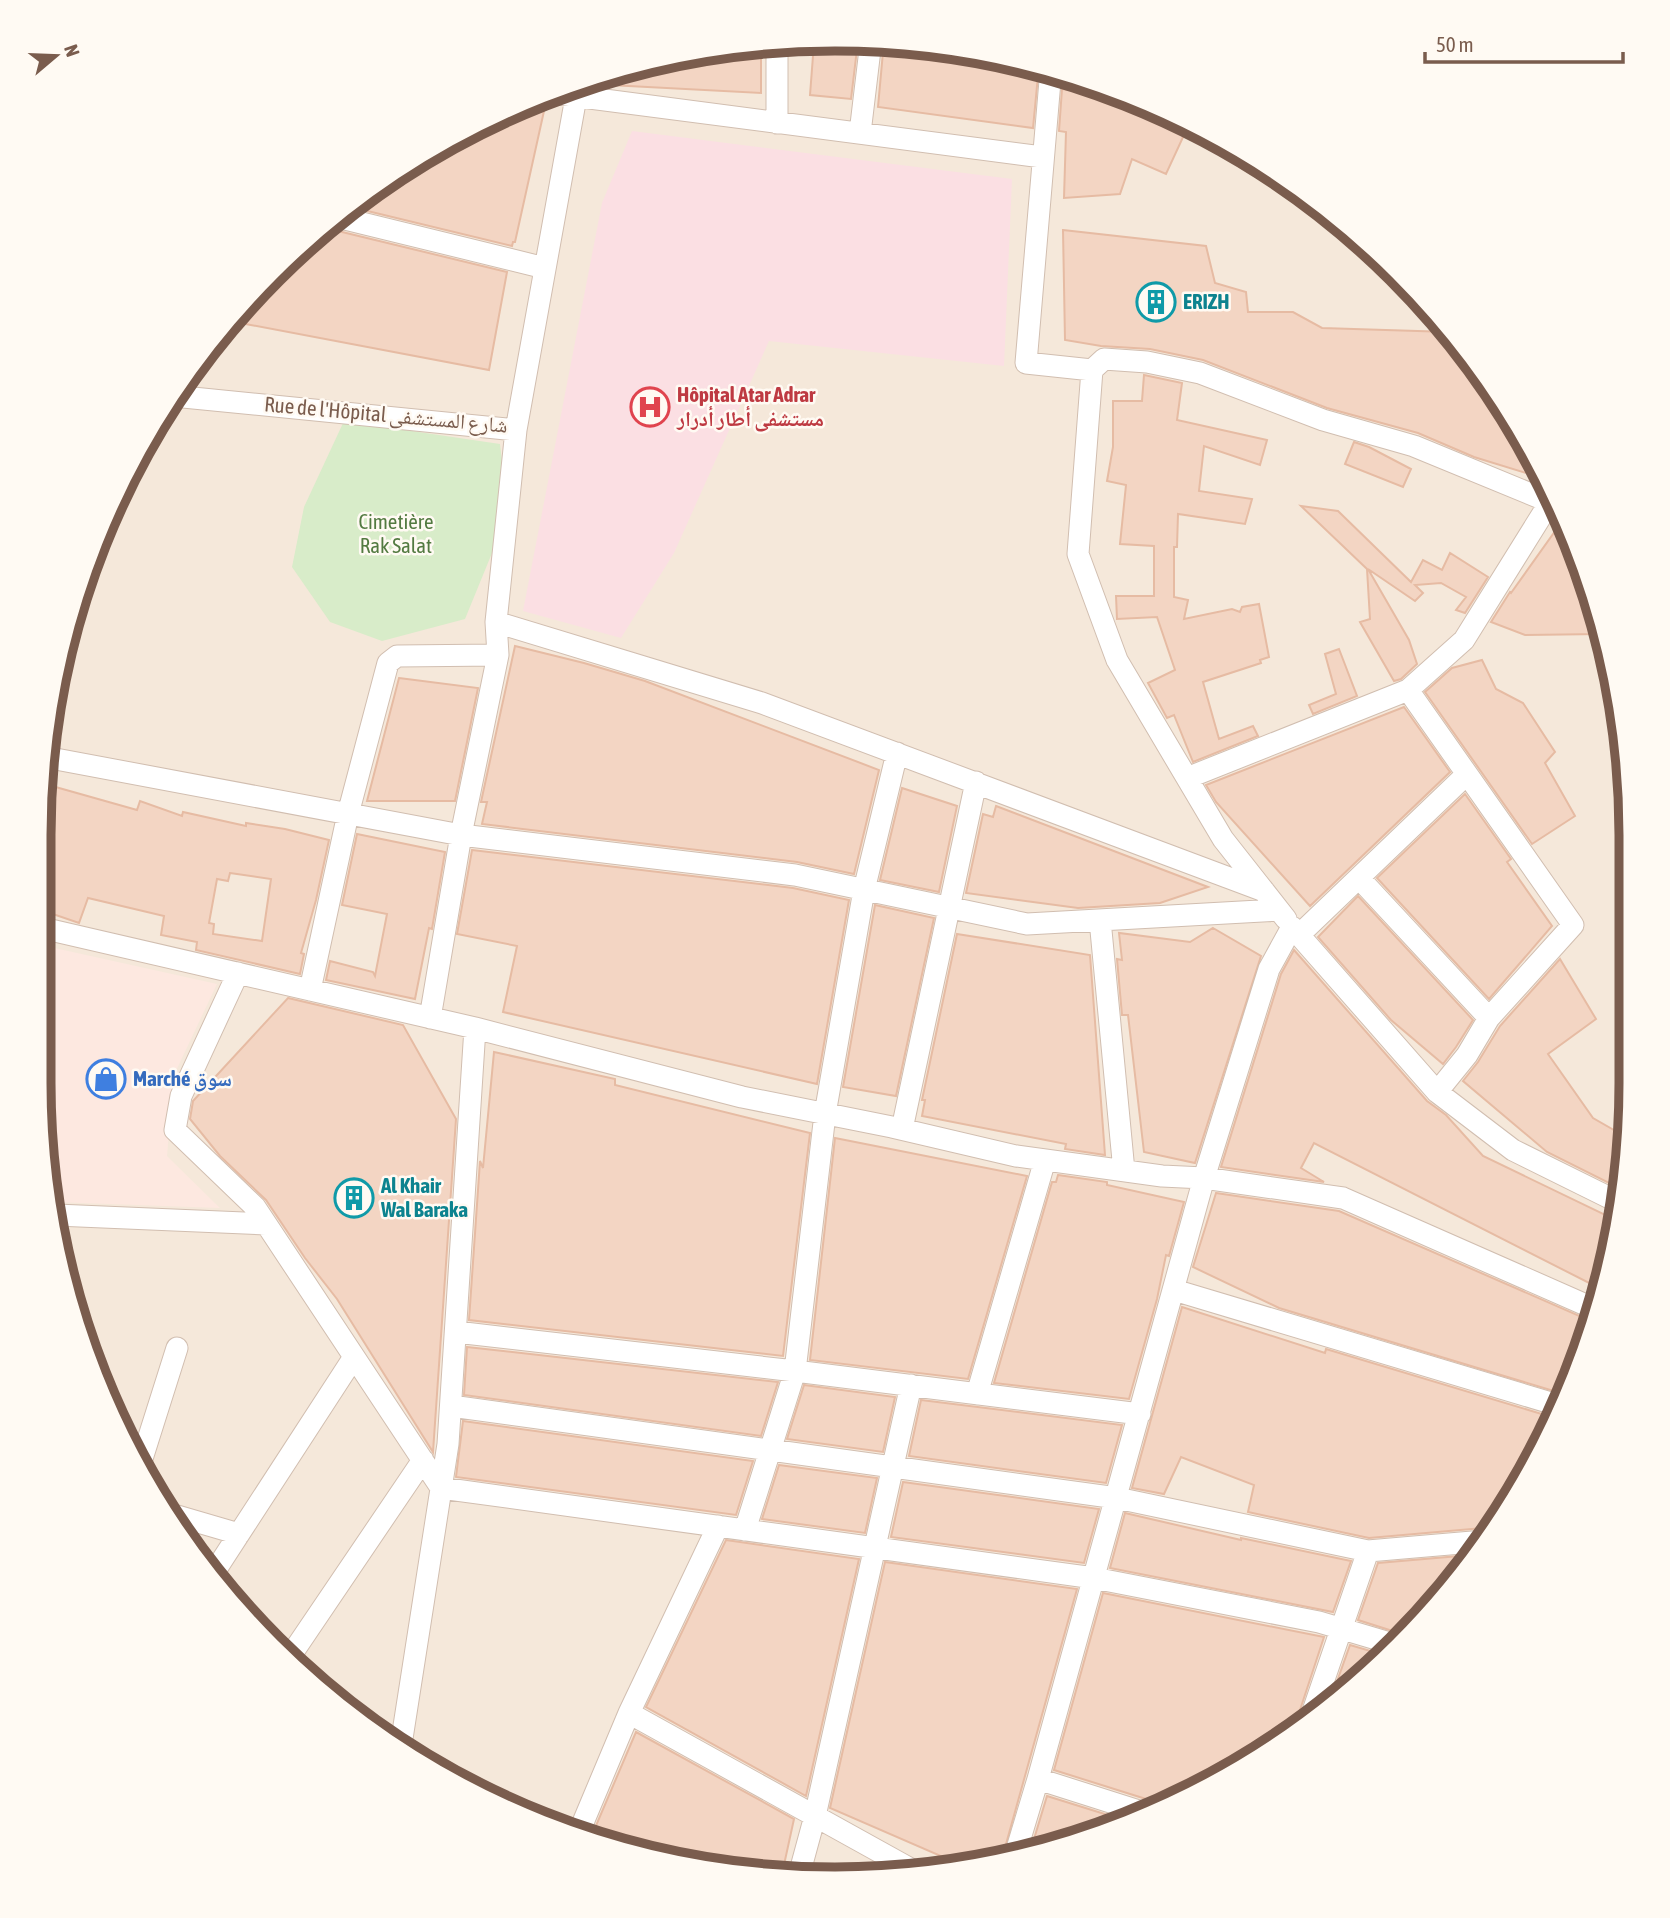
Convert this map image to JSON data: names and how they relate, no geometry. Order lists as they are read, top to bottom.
{
  "streets": {
    "street": ["Rue de l'Hôpital شارع المستشفى"]
  },
  "parks": ["Cimetière Rak Salat"],
  "places": {
    "building": ["ERIZH", "Al Khair Wal Baraka"],
    "hospital": ["Hôpital Atar Adrar مستشفى أطار أدرار"],
    "shop": ["Marché سوق"]
  },
  "scale_bar": "50 m",
  "north": "right"
}
